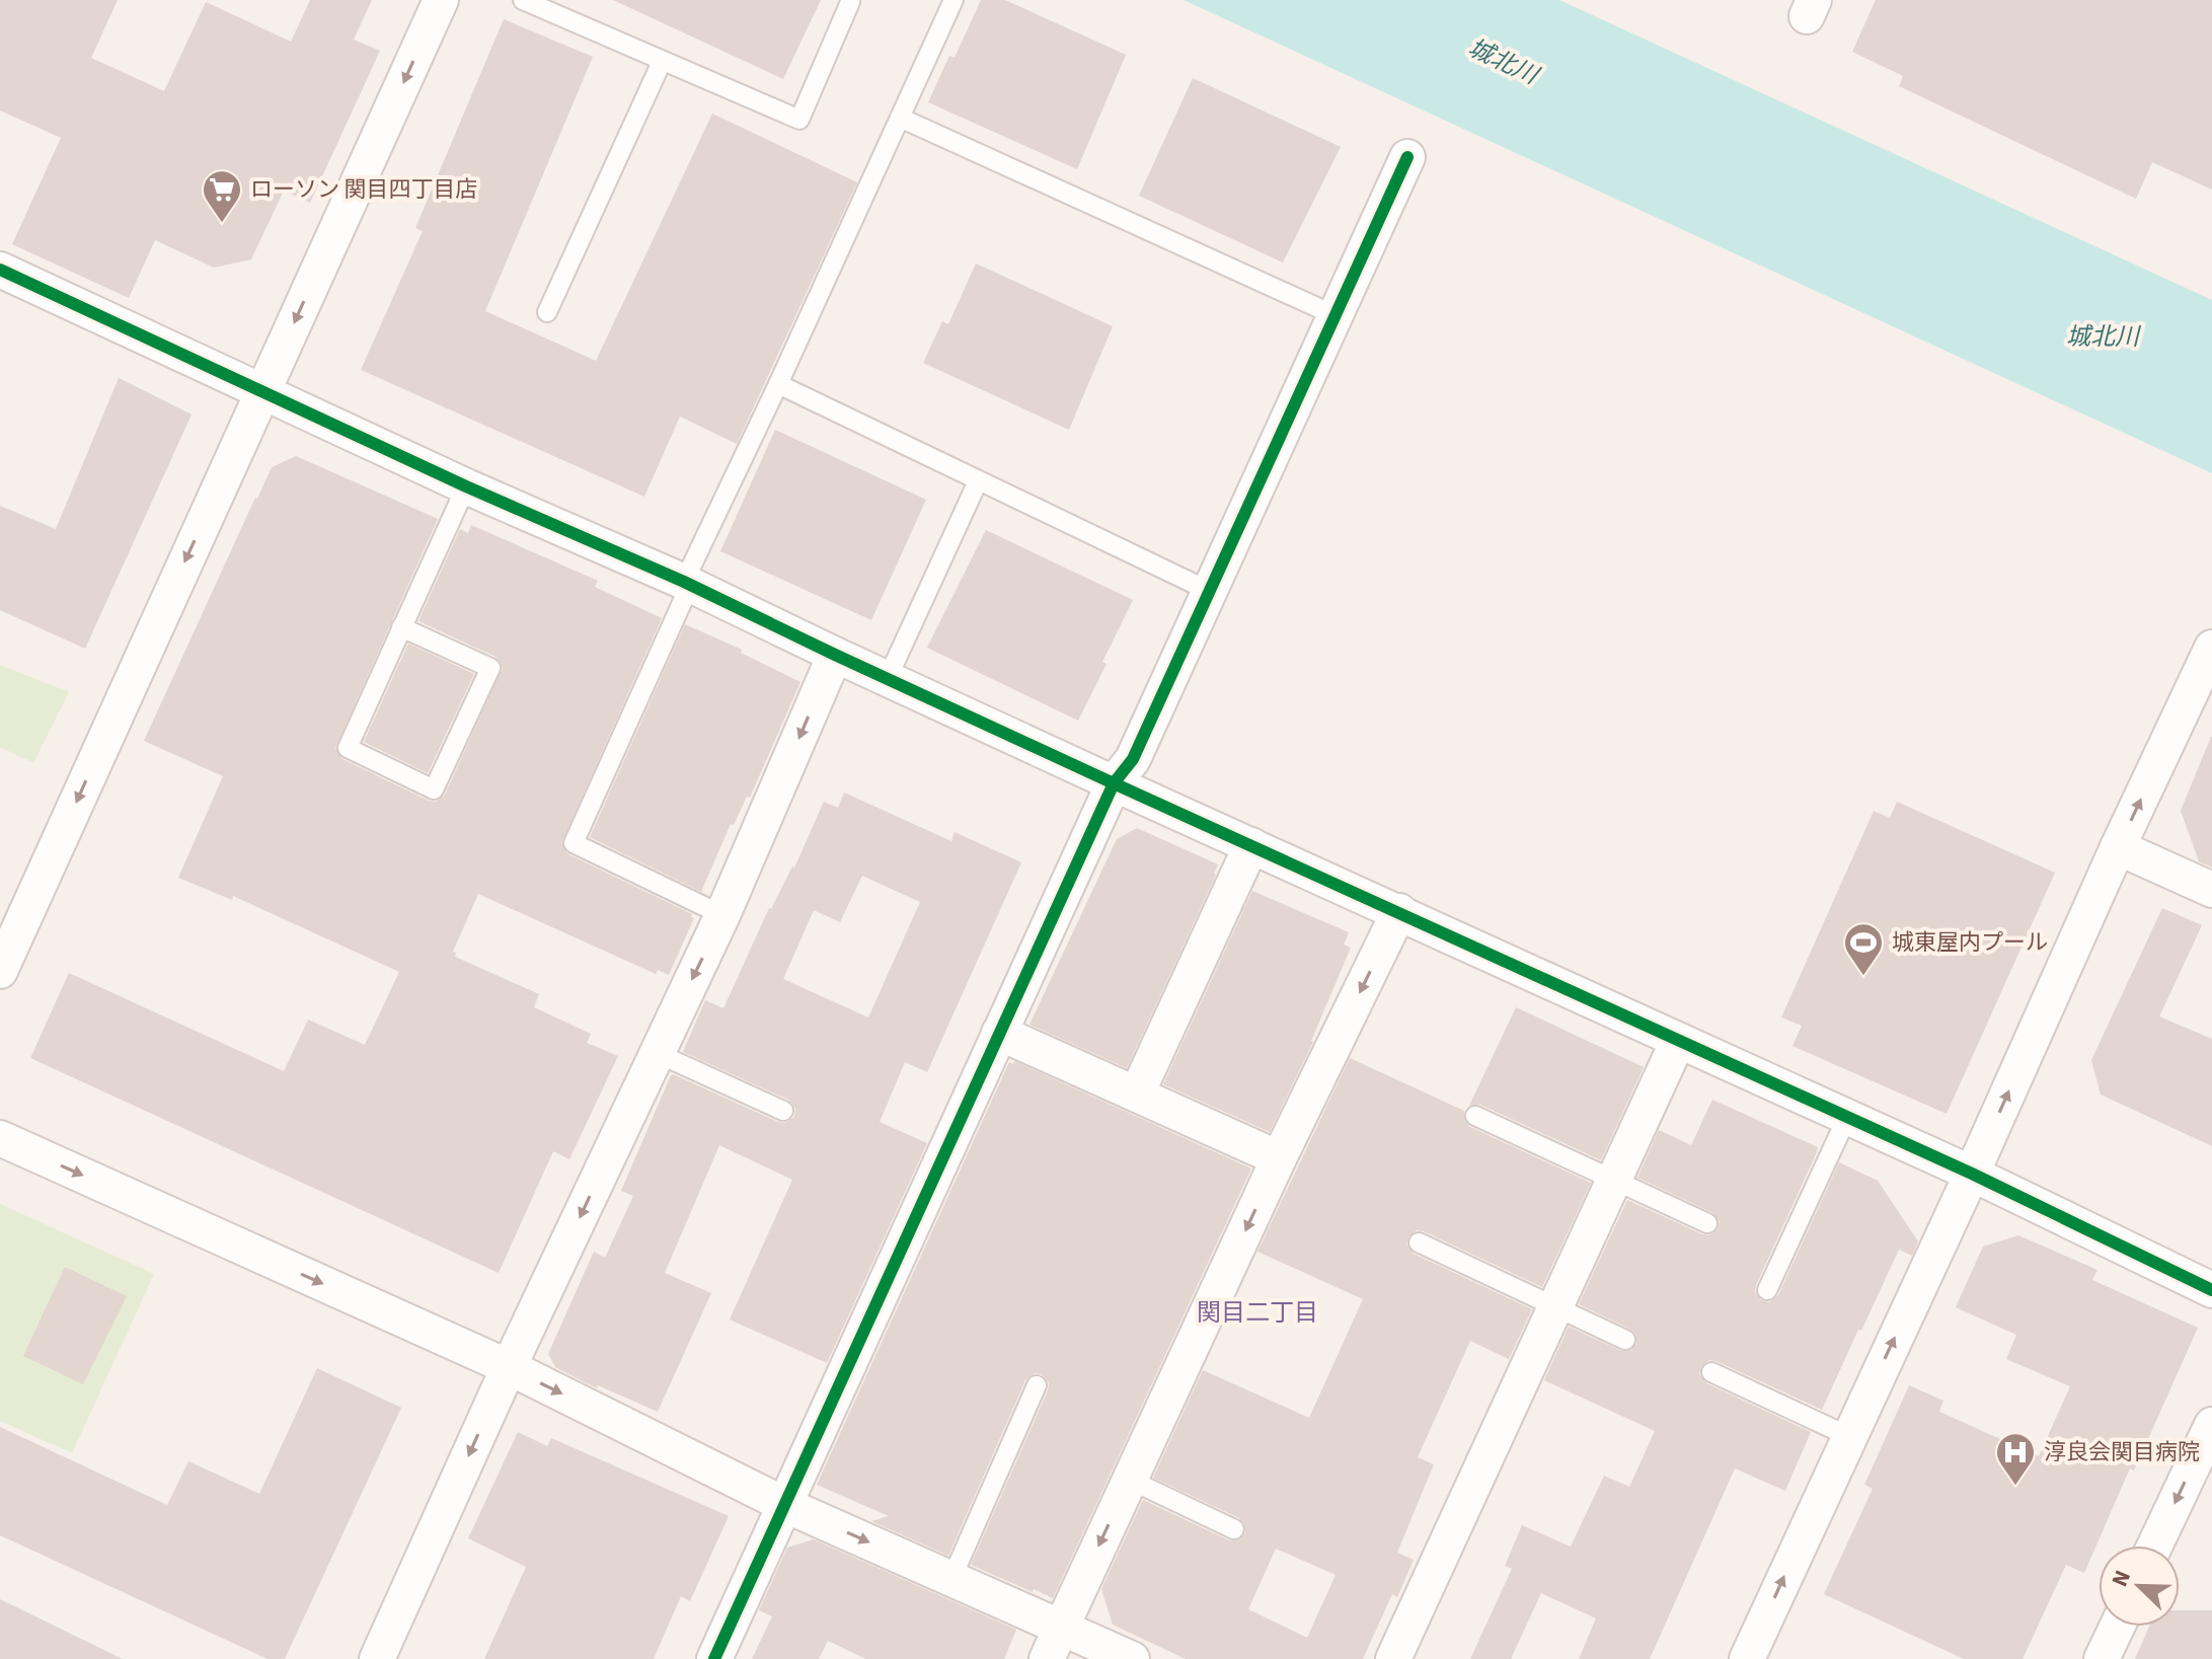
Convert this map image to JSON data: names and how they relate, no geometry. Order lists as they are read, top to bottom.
{
  "districts": ["関目二丁目"],
  "water": ["城北川"],
  "places": {
    "supermarket": ["ローソン 関目四丁目店"],
    "sports": ["城東屋内プール"],
    "hospital": ["淳良会関目病院"]
  },
  "north": "top left"
}
